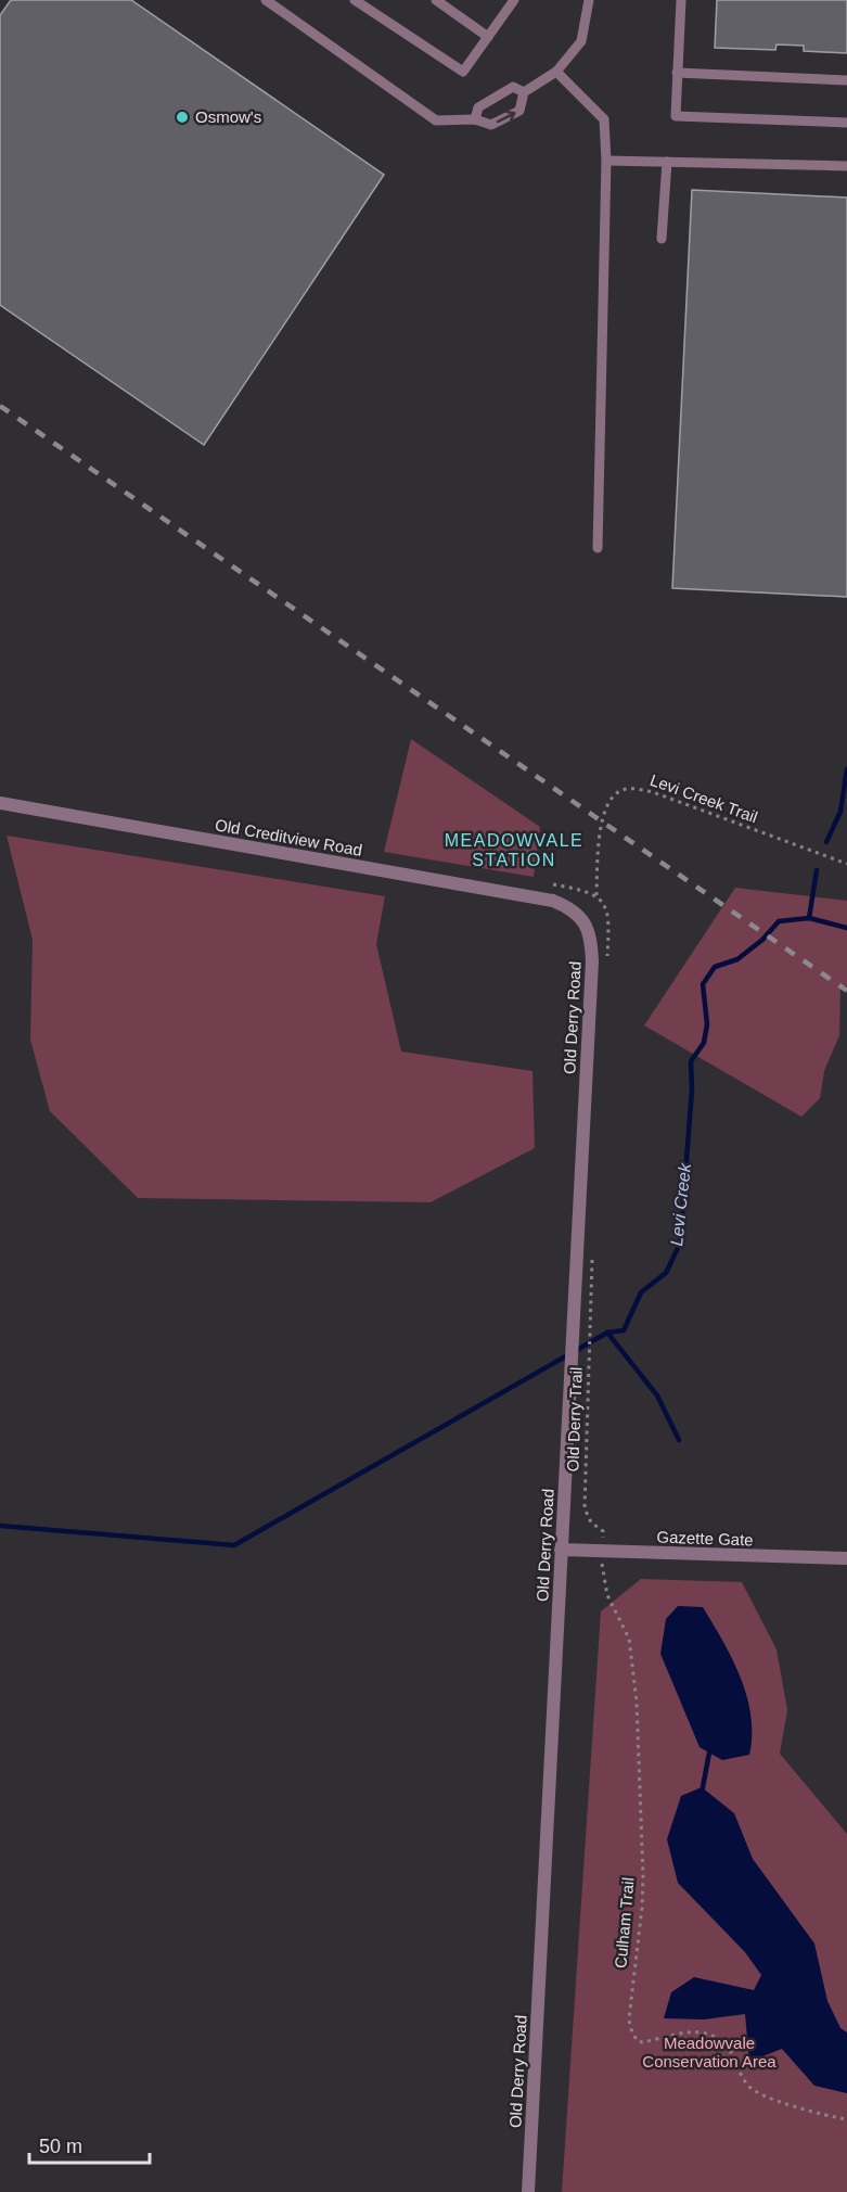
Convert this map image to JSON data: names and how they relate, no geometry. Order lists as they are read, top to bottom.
{
  "streets": {
    "street": ["Old Creditview Road", "Old Derry Road", "Gazette Gate"],
    "path": ["Levi Creek Trail", "Old Derry Trail", "Culham Trail"]
  },
  "crossings": [
    ["Old Creditview Road", "Old Derry Road"],
    ["Old Derry Road", "Gazette Gate"]
  ],
  "districts": ["MEADOWVALE STATION"],
  "water": ["Levi Creek"],
  "parks": ["Meadowvale Conservation Area"],
  "places": ["Osmow's"],
  "scale_bar": "50 m"
}
